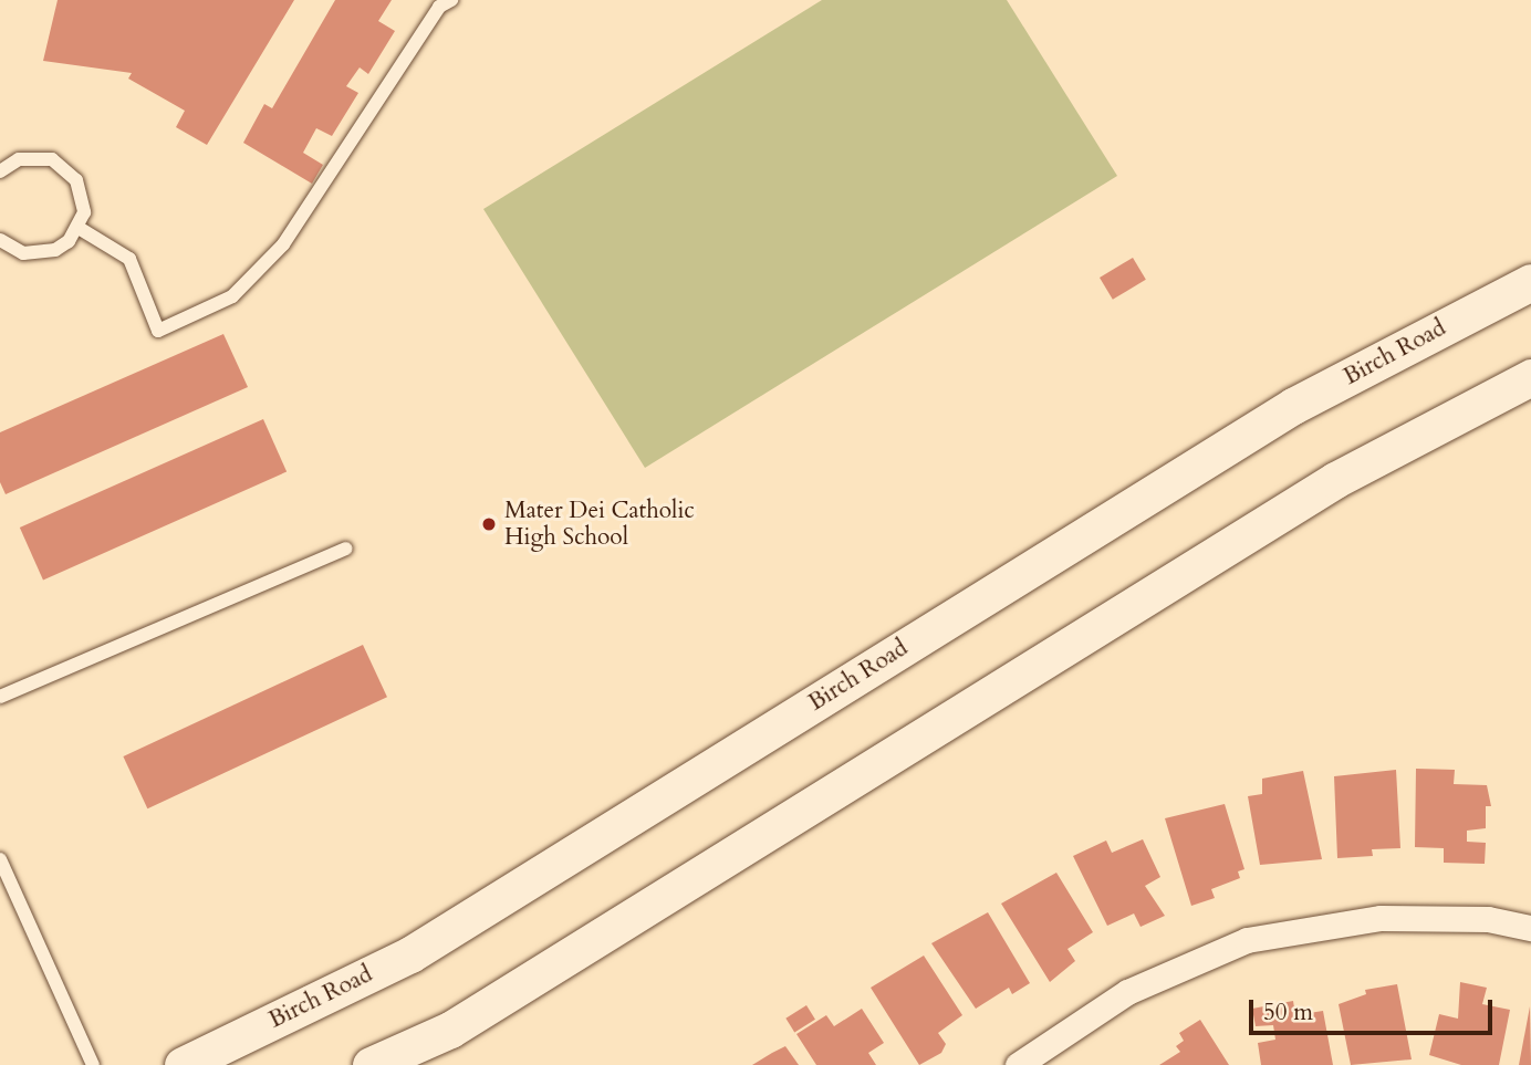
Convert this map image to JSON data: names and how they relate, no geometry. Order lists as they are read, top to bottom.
{
  "streets": {
    "main road": ["Birch Road"]
  },
  "places": ["Mater Dei Catholic High School"],
  "scale_bar": "50 m"
}
